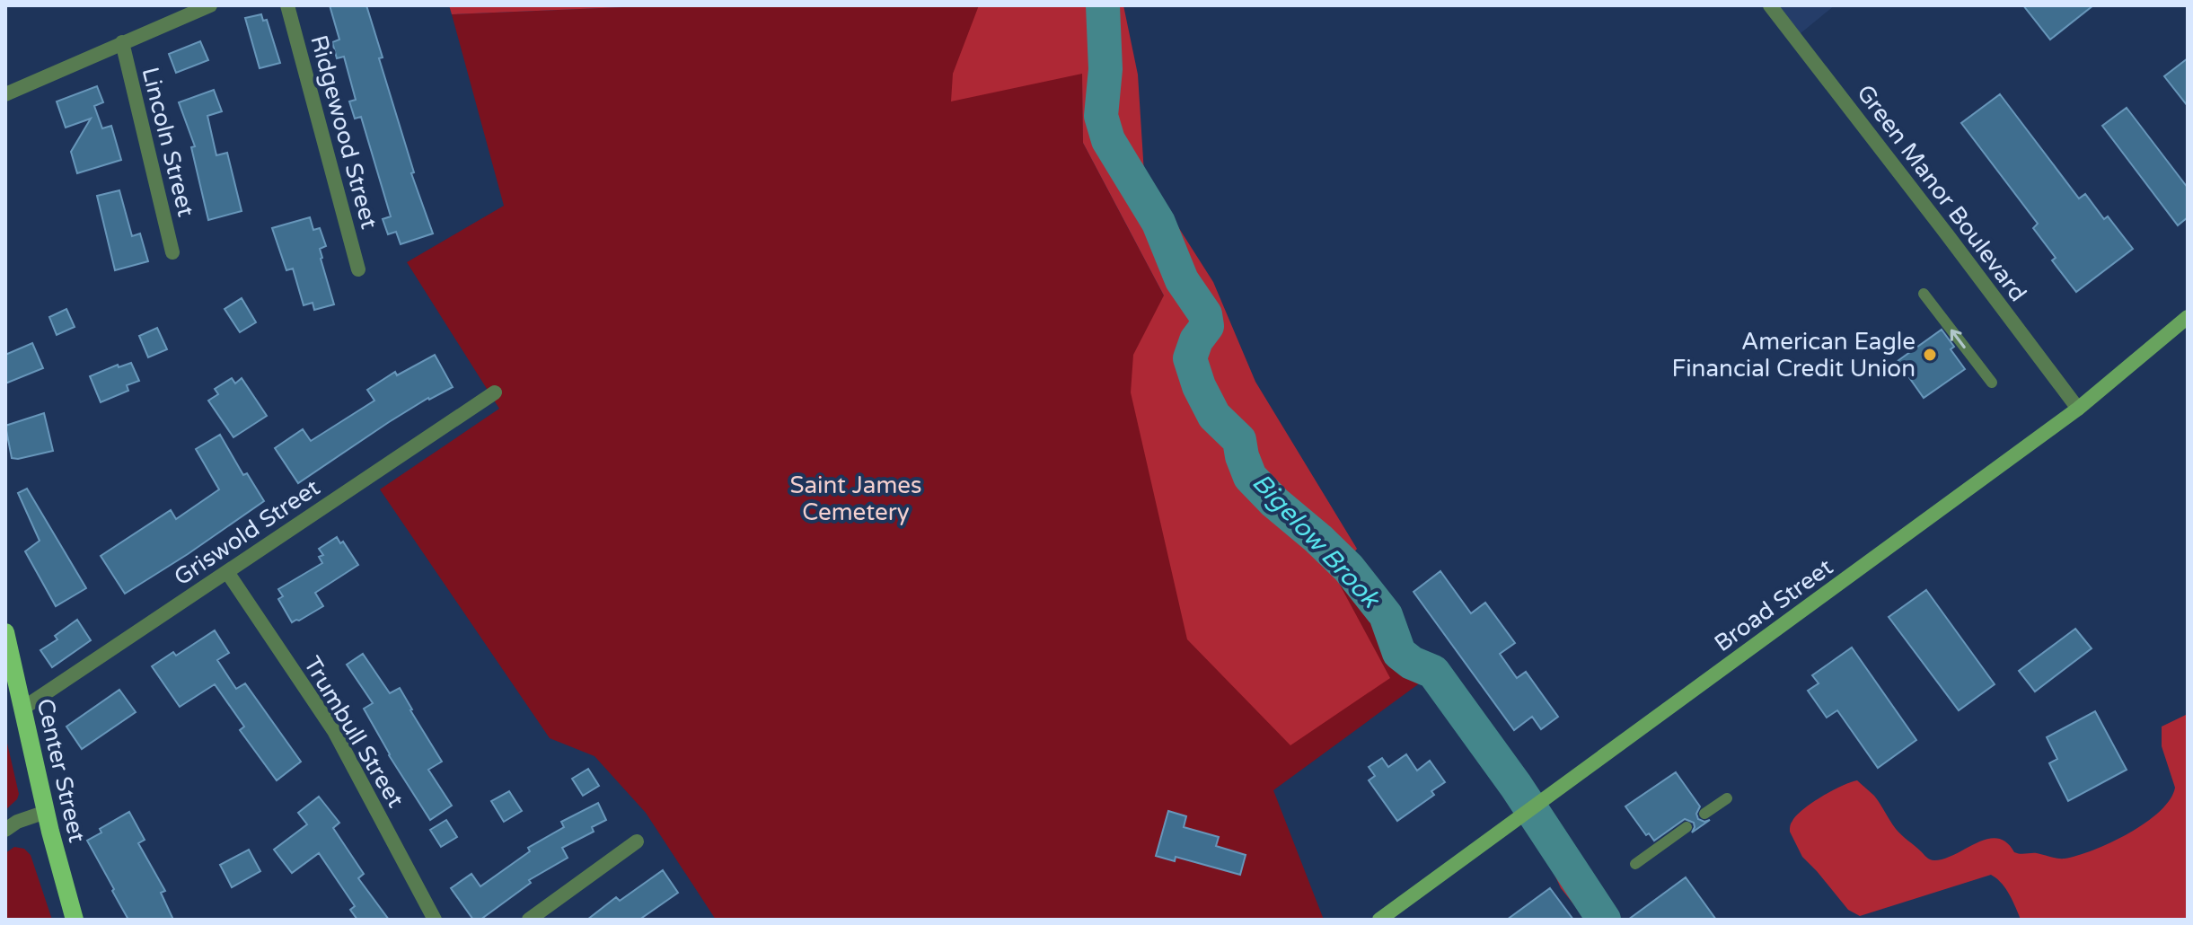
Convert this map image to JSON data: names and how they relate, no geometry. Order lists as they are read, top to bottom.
{
  "streets": {
    "main road": ["Broad Street", "Center Street"],
    "street": [
      "Ridgewood Street",
      "Lincoln Street",
      "Green Manor Boulevard",
      "Griswold Street",
      "Trumbull Street"
    ]
  },
  "crossings": [
    ["Green Manor Boulevard", "Broad Street"],
    ["Griswold Street", "Trumbull Street"],
    ["Griswold Street", "Center Street"]
  ],
  "water": ["Bigelow Brook"],
  "parks": ["Saint James Cemetery"],
  "places": ["American Eagle Financial Credit Union"]
}
